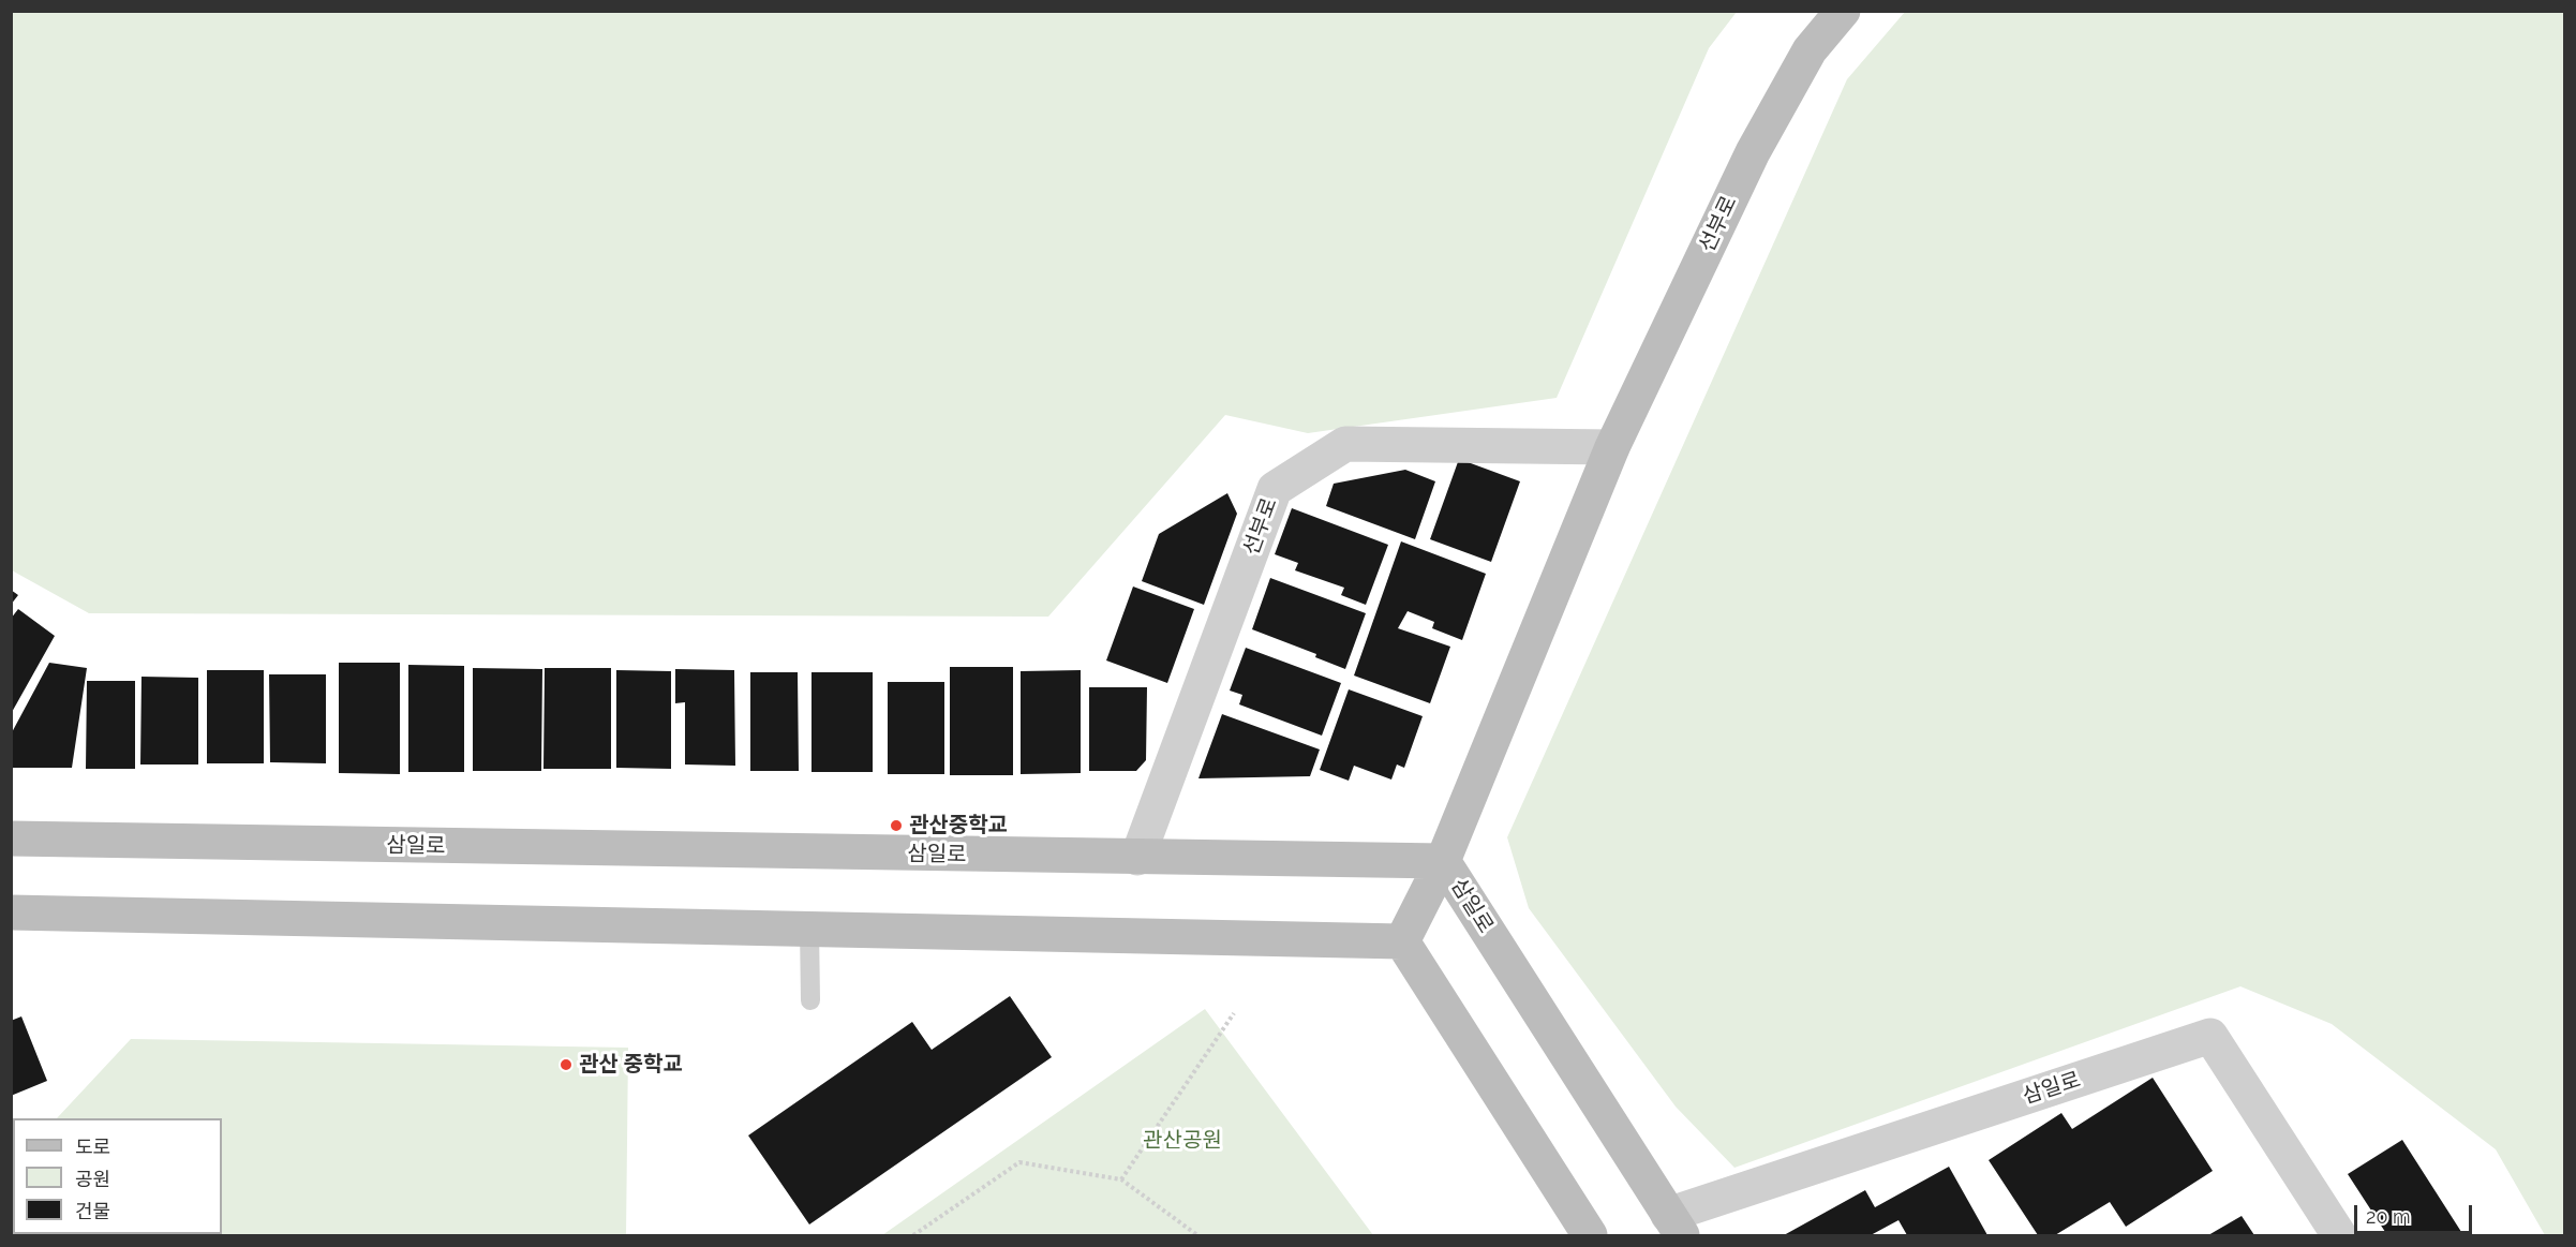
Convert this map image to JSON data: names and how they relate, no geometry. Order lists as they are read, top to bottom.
{
  "streets": {
    "street": ["선부로", "삼일로"]
  },
  "crossings": [
    ["선부로", "삼일로"]
  ],
  "parks": ["관산공원"],
  "places": ["관산중학교", "관산 중학교"],
  "legend": ["도로", "공원", "건물"],
  "scale_bar": "20 m"
}
